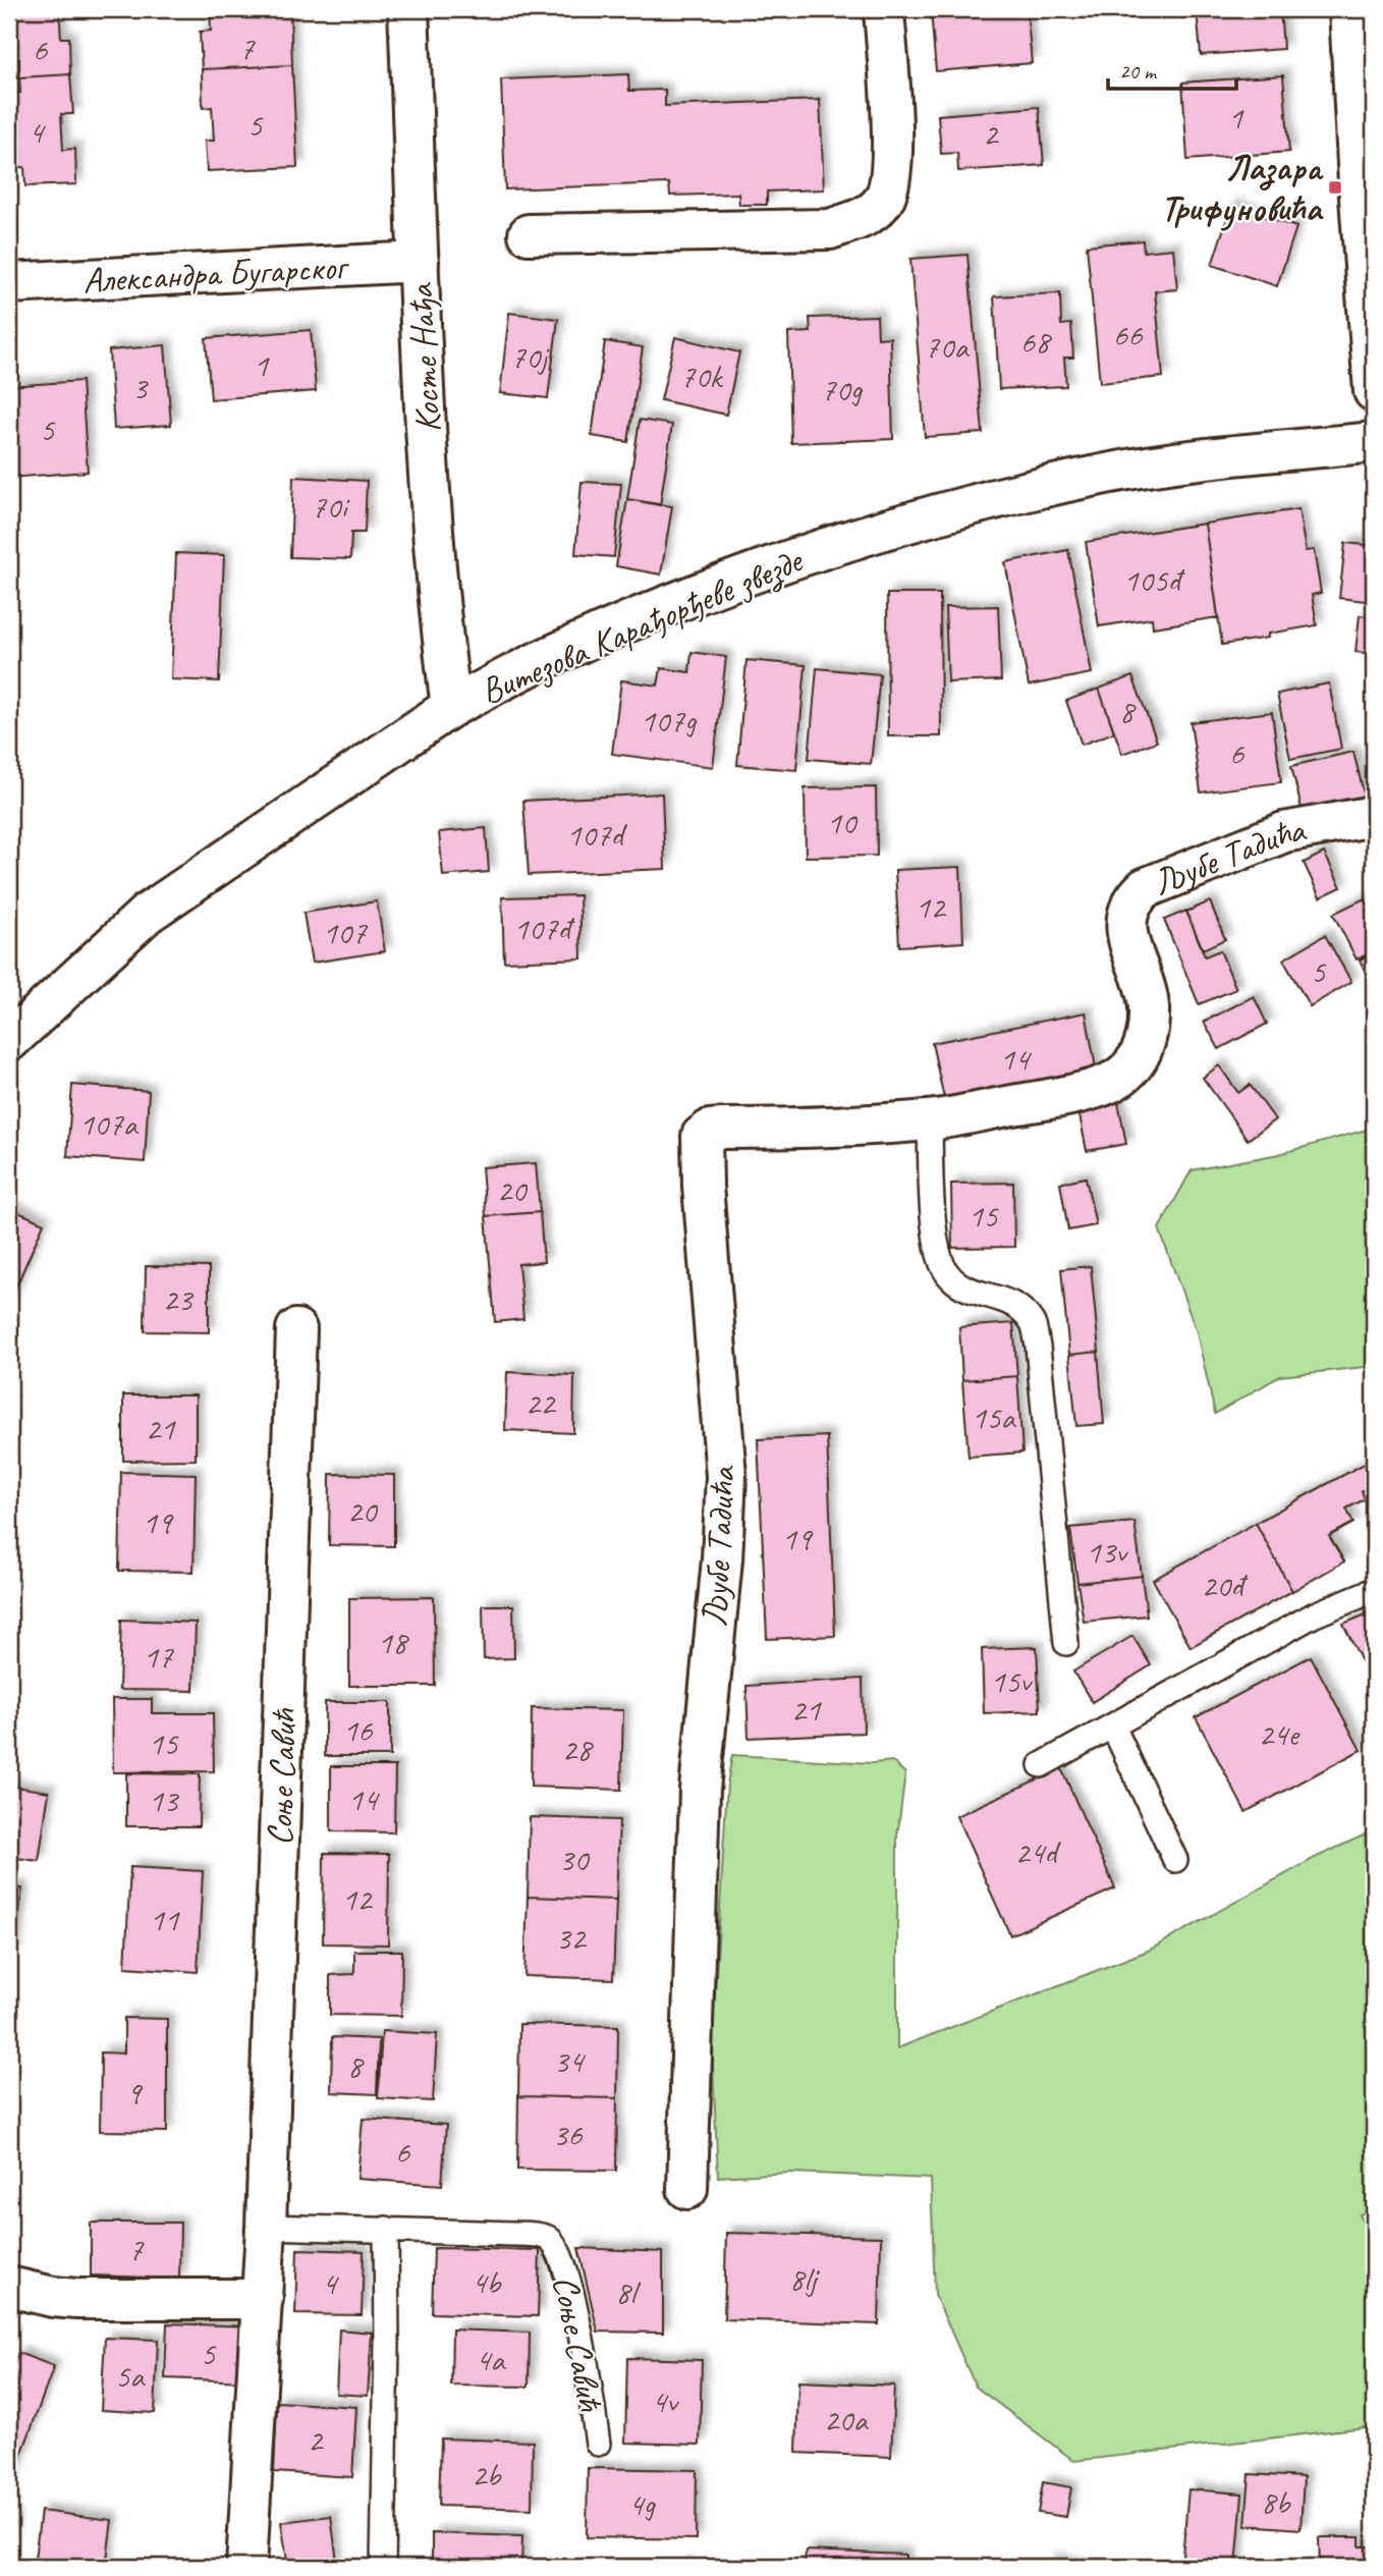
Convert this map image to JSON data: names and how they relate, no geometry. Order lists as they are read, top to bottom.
{
  "streets": {
    "street": [
      "Александра Бугарског",
      "Косте Нађа",
      "Витезова Карађорђеве звезде",
      "Љубе Тадића",
      "Соње Савић"
    ]
  },
  "crossings": [
    ["Александра Бугарског", "Косте Нађа"],
    ["Косте Нађа", "Витезова Карађорђеве звезде"]
  ],
  "places": {
    "transit": ["Лазара Трифуновића"]
  },
  "house_numbers": [
    "7",
    "6",
    "1",
    "5",
    "4",
    "2",
    "66",
    "68",
    "70a",
    "70j",
    "1",
    "70k",
    "3",
    "70g",
    "5",
    "70i",
    "105đ",
    "8",
    "107g",
    "6",
    "10",
    "107d",
    "12",
    "107đ",
    "107",
    "5",
    "14",
    "107a",
    "20",
    "15",
    "23",
    "22",
    "15a",
    "21",
    "20",
    "19",
    "19",
    "13v",
    "20đ",
    "18",
    "17",
    "15v",
    "21",
    "16",
    "24e",
    "15",
    "28",
    "14",
    "13",
    "24d",
    "30",
    "12",
    "11",
    "32",
    "34",
    "8",
    "9",
    "36",
    "6",
    "7",
    "8lj",
    "4b",
    "4",
    "8l",
    "5",
    "4a",
    "5a",
    "4v",
    "20a",
    "2",
    "2b",
    "8b",
    "4g"
  ],
  "scale_bar": "20 m"
}
